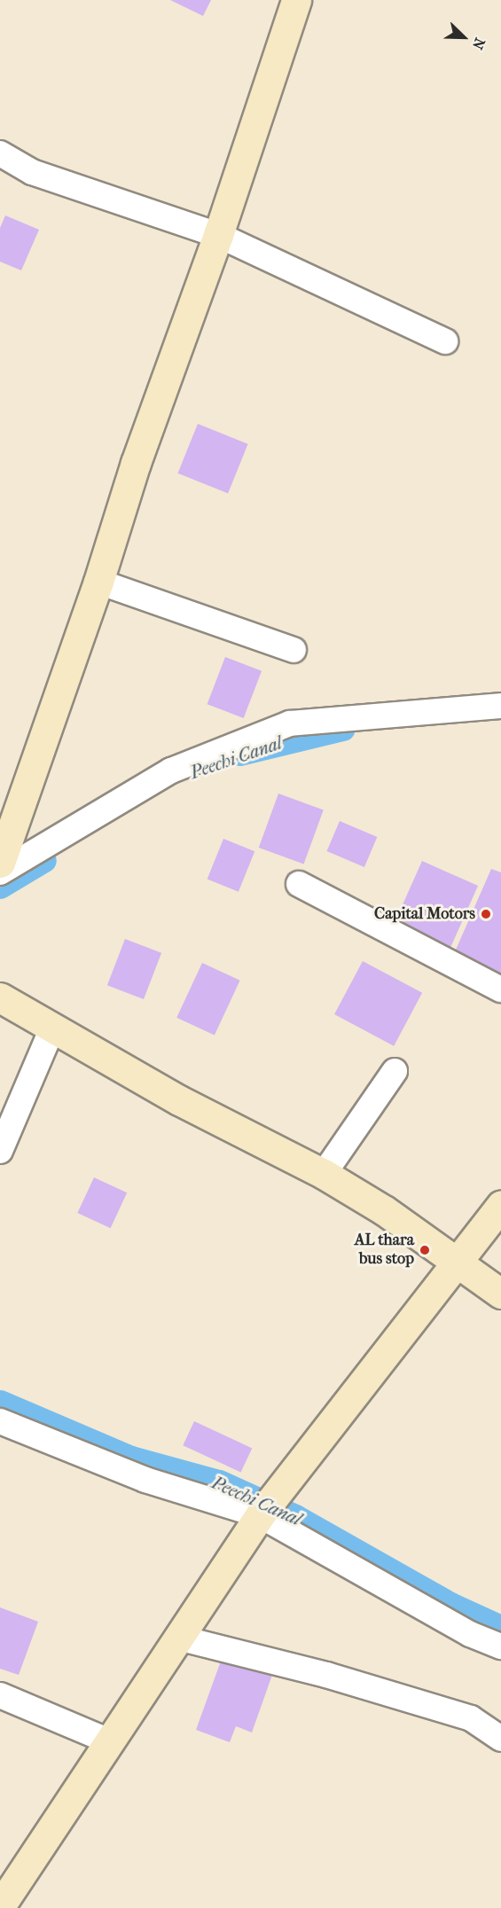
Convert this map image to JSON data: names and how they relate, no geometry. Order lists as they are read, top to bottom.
{
  "water": ["Peechi Canal"],
  "places": ["Capital Motors", "AL thara bus stop"],
  "north": "bottom right"
}
